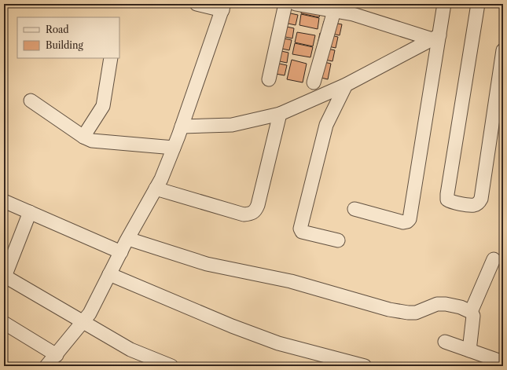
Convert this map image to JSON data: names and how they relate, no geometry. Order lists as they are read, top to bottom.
{
  "legend": ["Road", "Building"]
}
